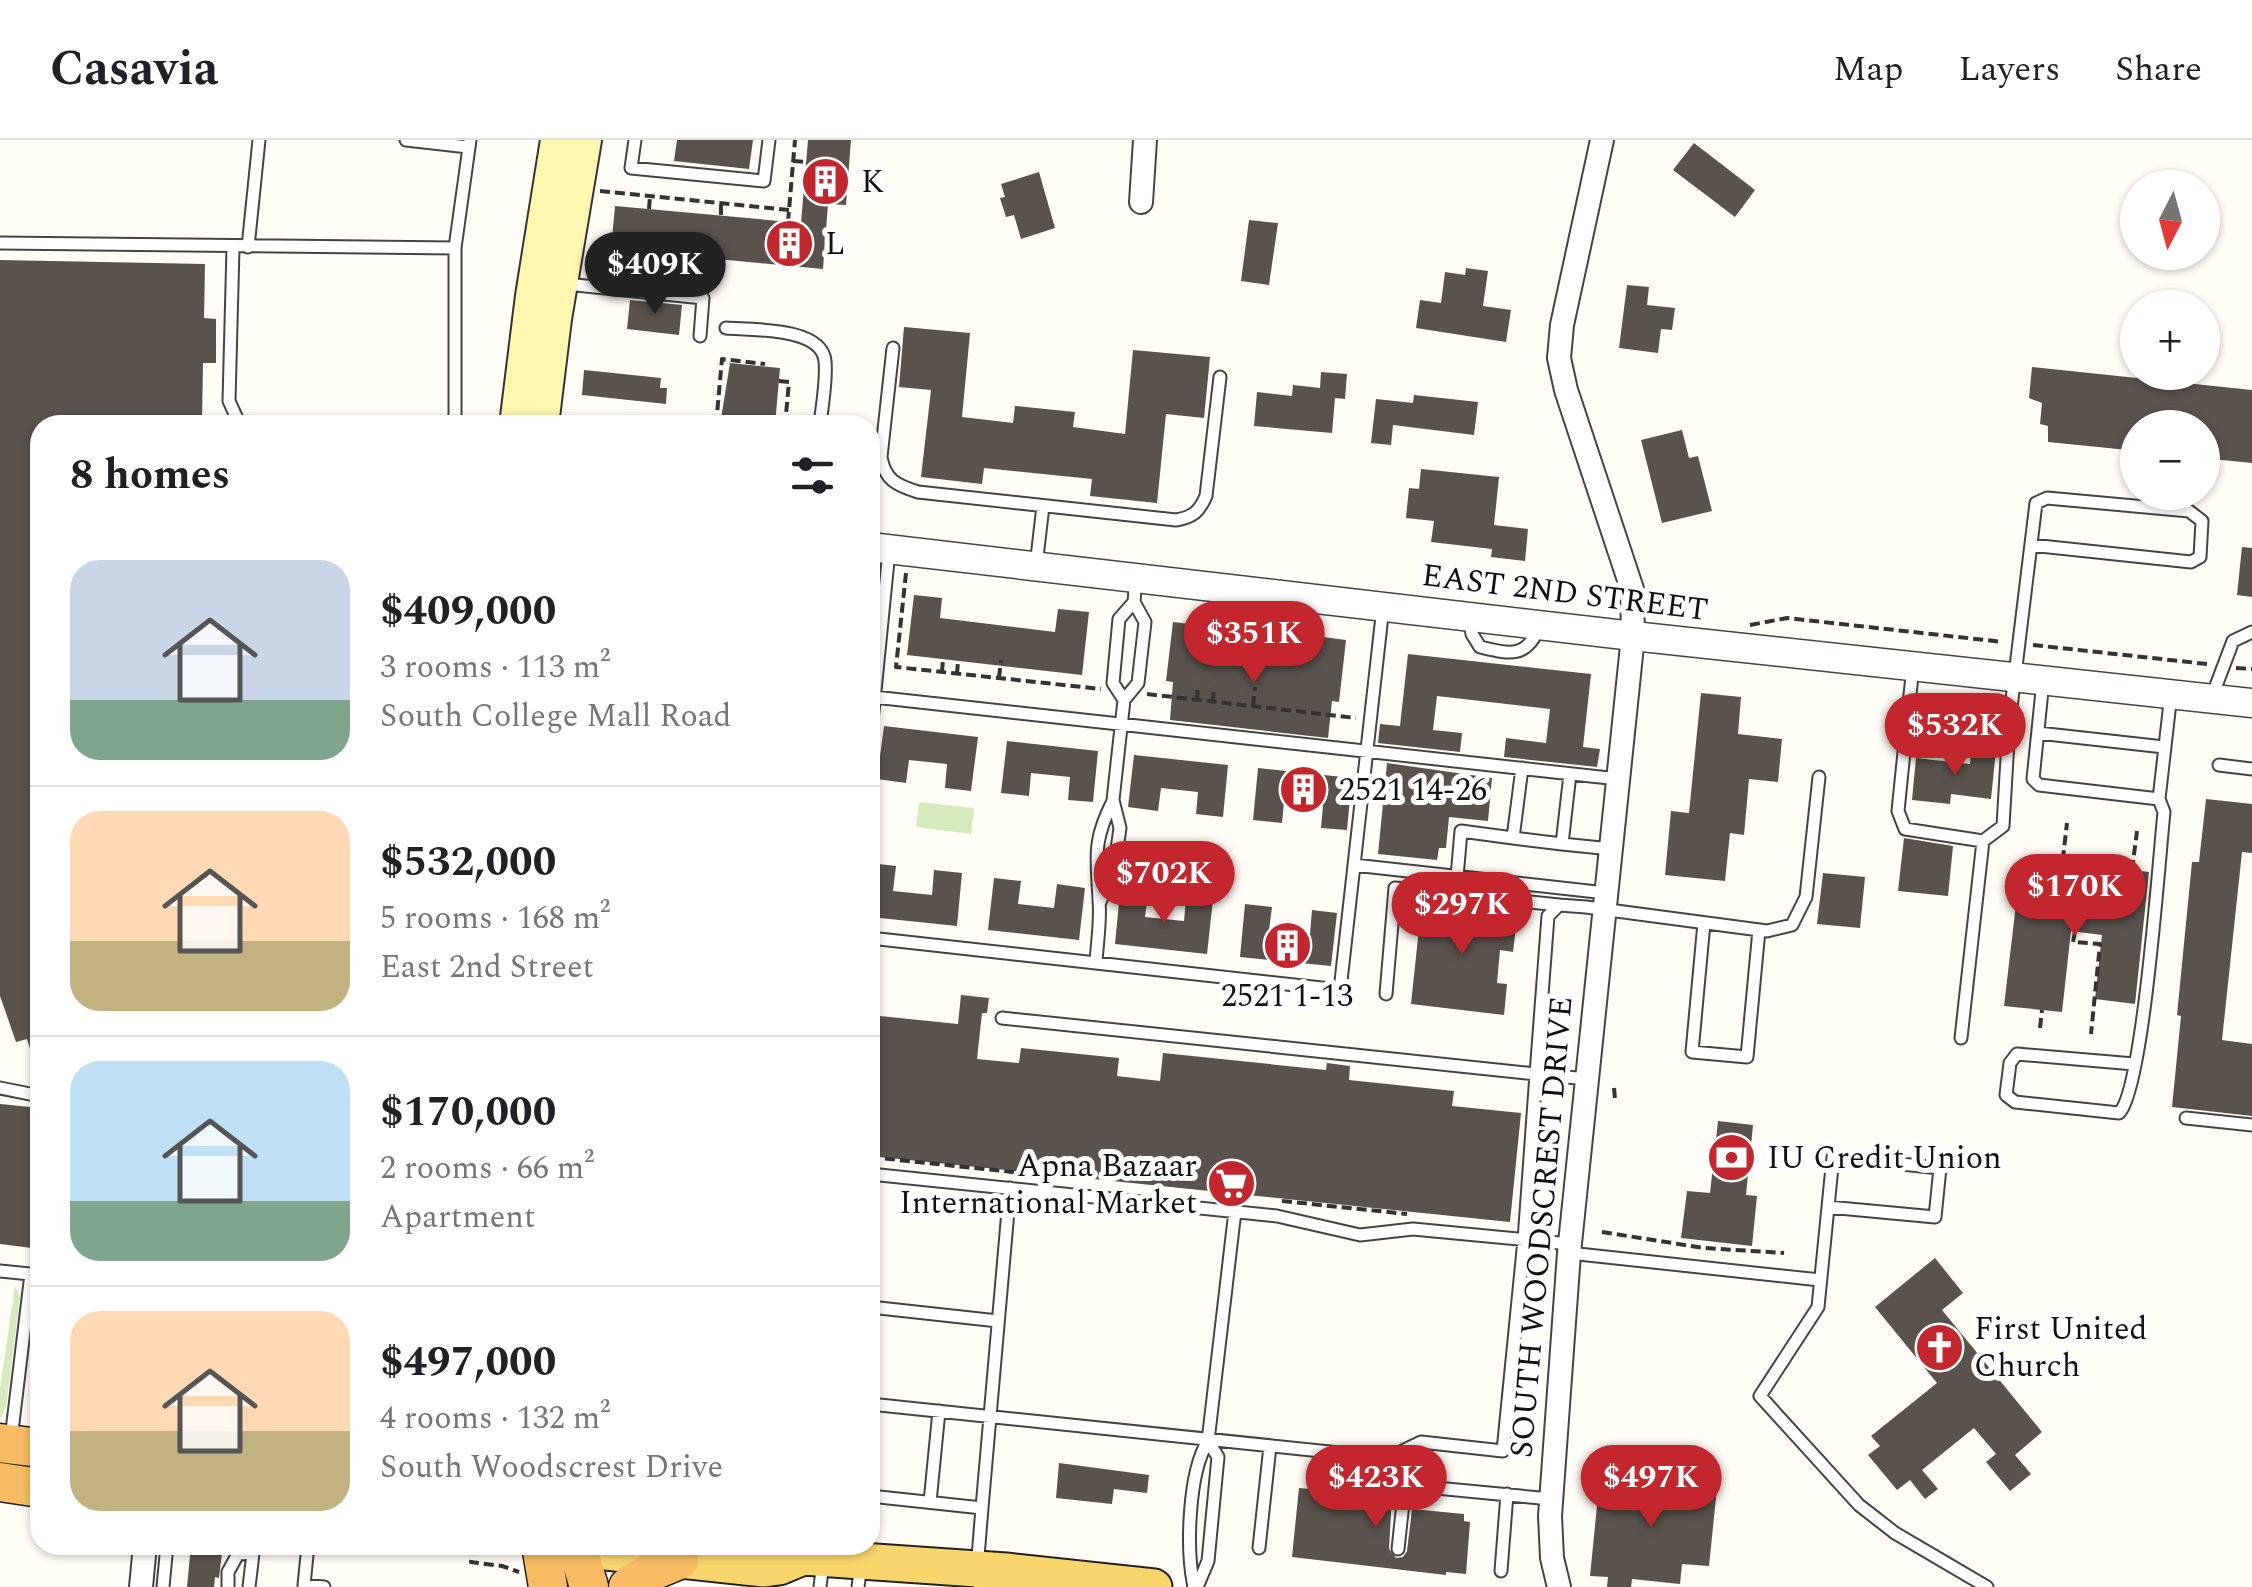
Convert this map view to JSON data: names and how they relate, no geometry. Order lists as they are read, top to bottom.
{
  "streets": {
    "street": ["EAST 2ND STREET", "SOUTH WOODSCREST DRIVE"]
  },
  "crossings": [
    ["EAST 2ND STREET", "SOUTH WOODSCREST DRIVE"]
  ],
  "places": {
    "building": [
      "K",
      "L",
      "2521 14-26",
      "2521 1-13"
    ],
    "bank": ["IU Credit Union"],
    "supermarket": ["Apna Bazaar International Market"],
    "church": ["First United Church"]
  },
  "north": "bottom",
  "page": {
    "header": "Casavia",
    "nav": ["Map", "Layers", "Share"],
    "map_buttons": ["+", "−"],
    "price": [
      "$409K",
      "$351K",
      "$532K",
      "$702K",
      "$170K",
      "$297K",
      "$423K",
      "$497K"
    ],
    "heading": "8 homes",
    "list": [
      {
        "name": "$409,000",
        "note": "3 rooms · 113 m² · South College Mall Road"
      },
      {
        "name": "$532,000",
        "note": "5 rooms · 168 m² · East 2nd Street"
      },
      {
        "name": "$170,000",
        "note": "2 rooms · 66 m² · Apartment"
      },
      {
        "name": "$497,000",
        "note": "4 rooms · 132 m² · South Woodscrest Drive"
      }
    ]
  }
}
